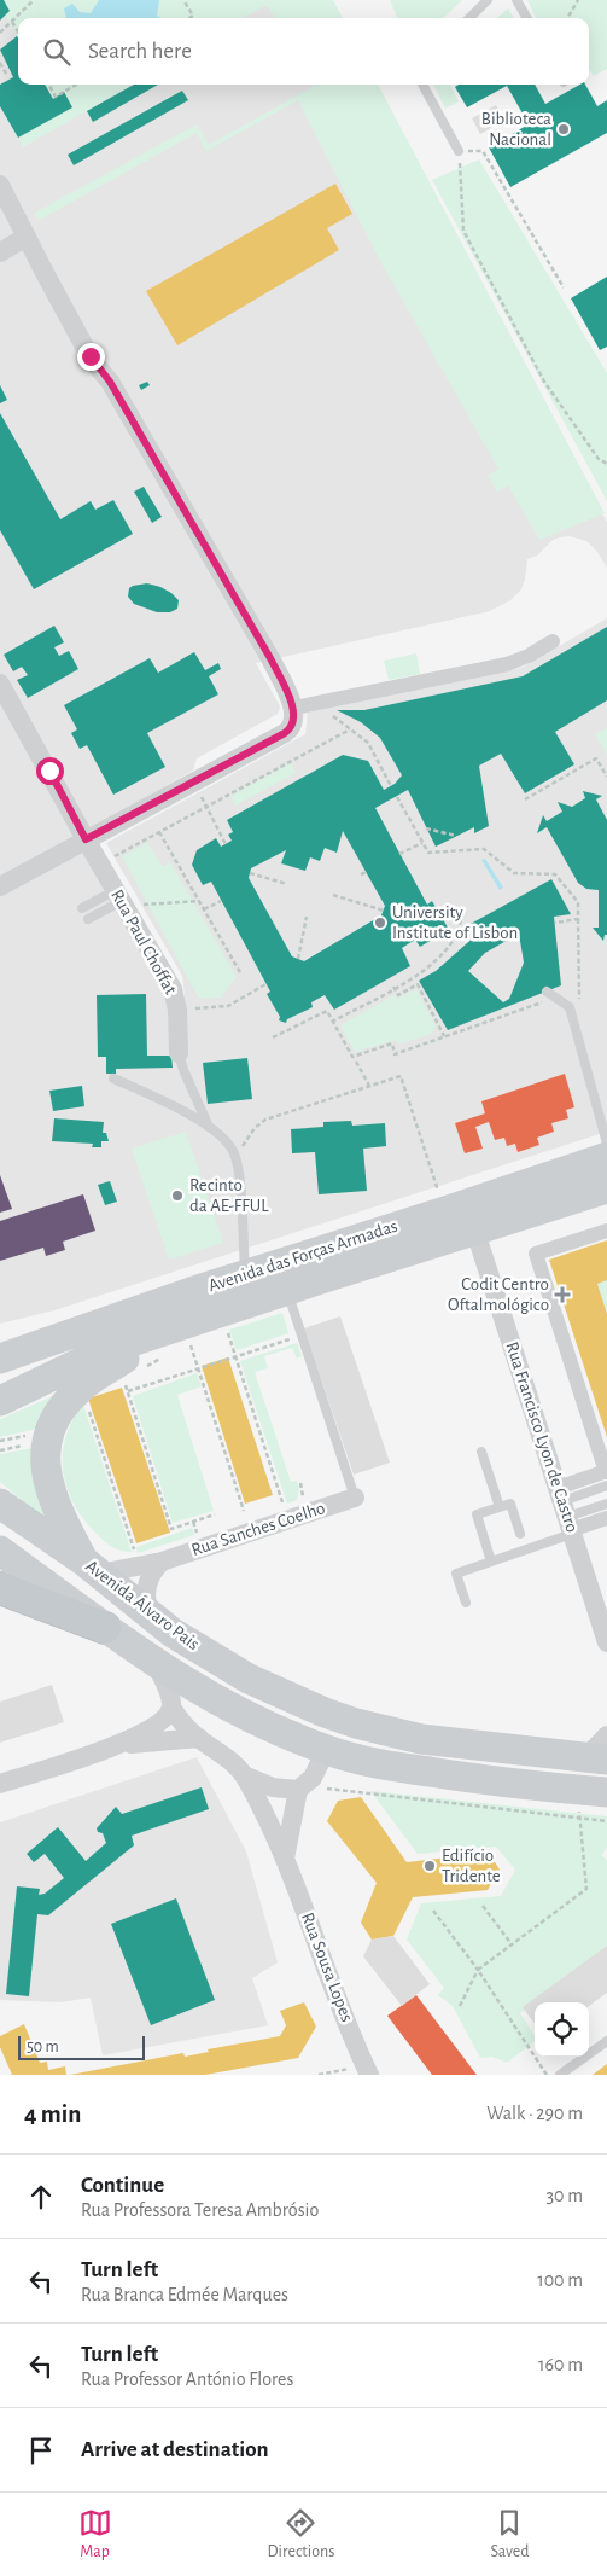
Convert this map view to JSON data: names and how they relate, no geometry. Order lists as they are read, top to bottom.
{
  "streets": {
    "main road": ["Avenida das Forças Armadas", "Avenida Álvaro Pais"],
    "street": [
      "Rua Paul Choffat",
      "Rua Francisco Lyon de Castro",
      "Rua Sanches Coelho",
      "Rua Sousa Lopes"
    ]
  },
  "crossings": [
    ["Avenida das Forças Armadas", "Rua Francisco Lyon de Castro"],
    ["Avenida das Forças Armadas", "Rua Sanches Coelho"],
    ["Rua Sanches Coelho", "Avenida Álvaro Pais"]
  ],
  "places": {
    "other": [
      "Biblioteca Nacional",
      "University Institute of Lisbon",
      "Recinto da AE-FFUL",
      "Edifício Tridente"
    ],
    "health": ["Codit Centro Oftalmológico"]
  },
  "scale_bar": "50 m",
  "page": {
    "search": "Search here",
    "scale": "50 m",
    "heading": ["4 min", "Walk · 290 m"],
    "list": [
      ["Continue", "Rua Professora Teresa Ambrósio", "30 m"],
      ["Turn left", "Rua Branca Edmée Marques", "100 m"],
      ["Turn left", "Rua Professor António Flores", "160 m"],
      "Arrive at destination"
    ],
    "nav": ["Map", "Directions", "Saved"]
  }
}
